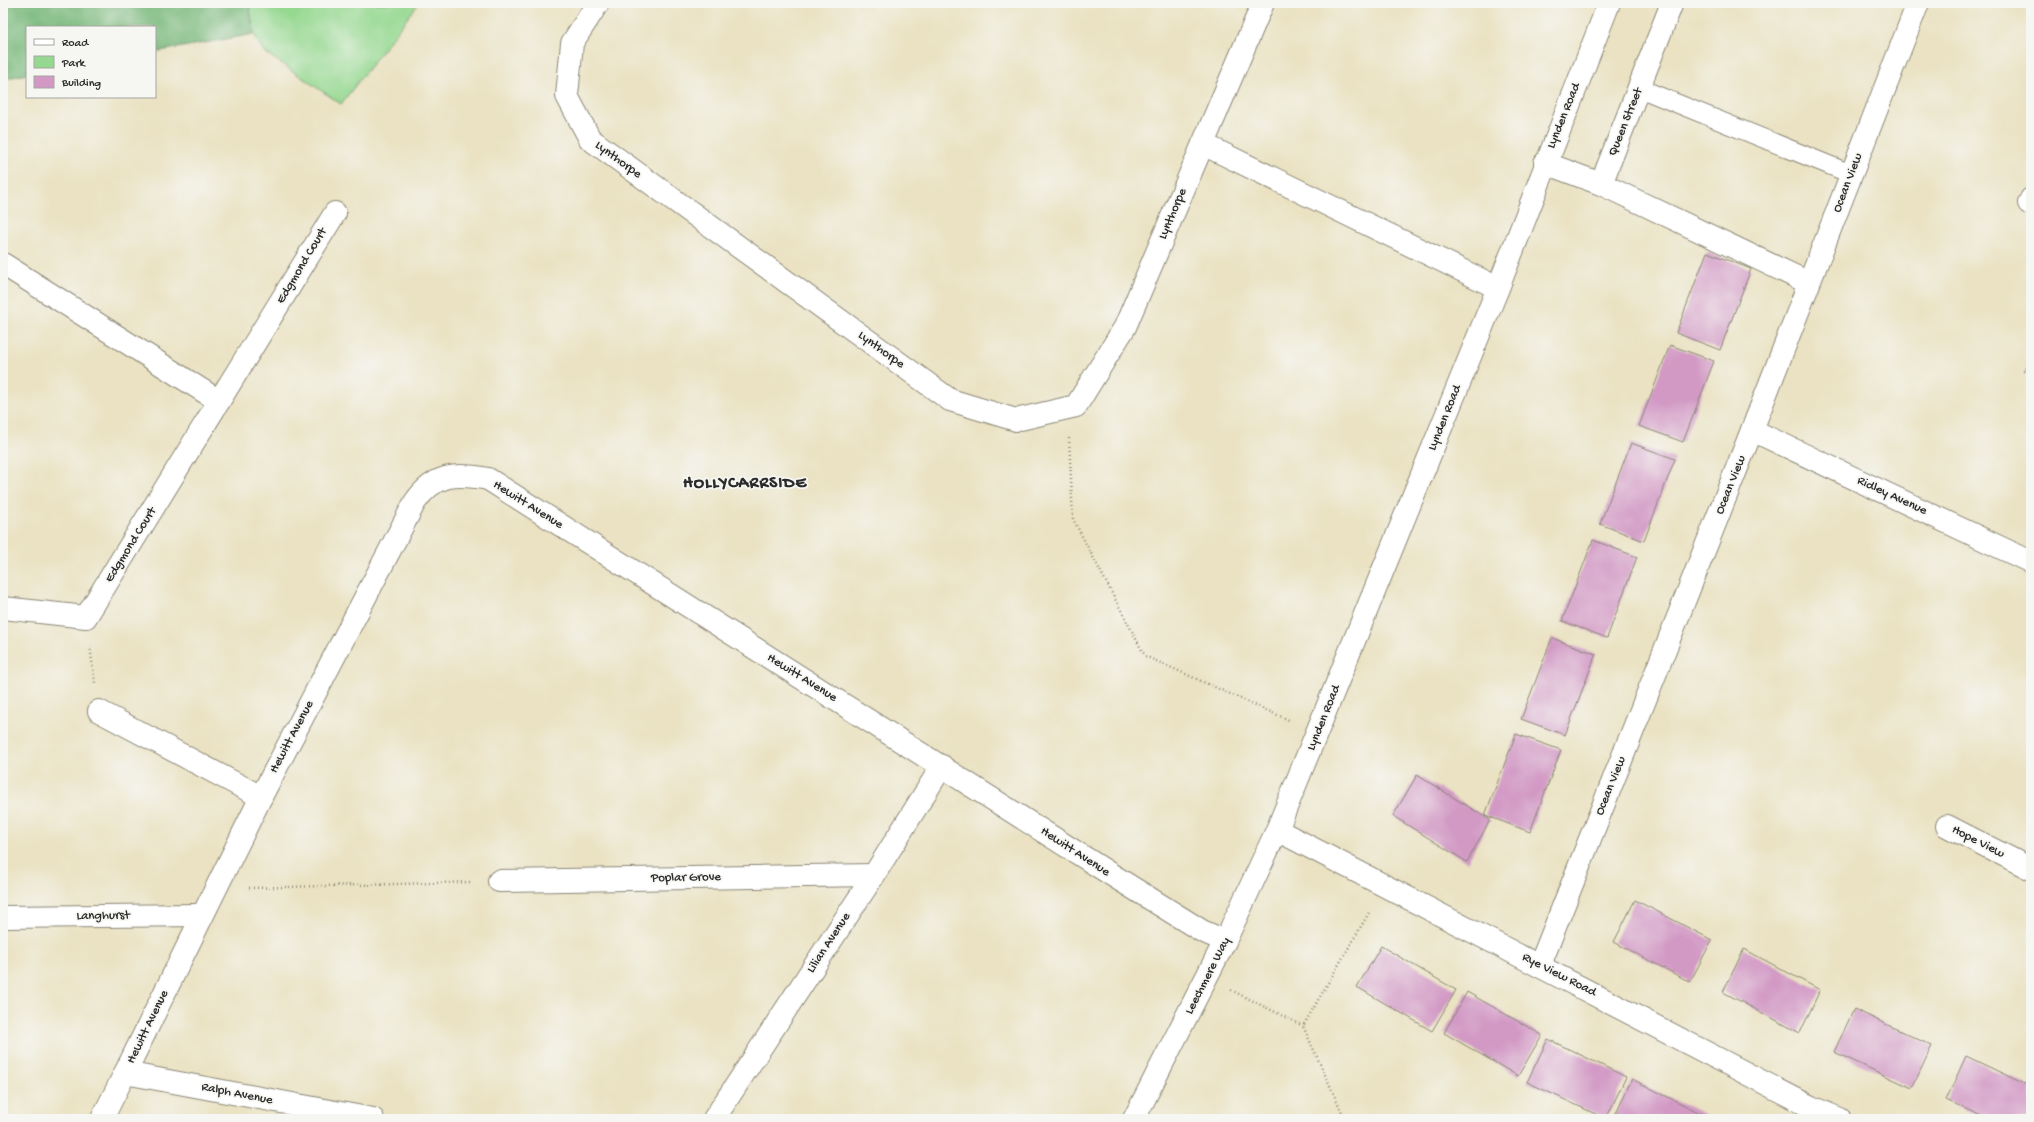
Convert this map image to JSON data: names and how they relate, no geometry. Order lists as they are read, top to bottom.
{
  "streets": {
    "street": [
      "Lynden Road",
      "Queen Street",
      "Lynthorpe",
      "Ocean View",
      "Edgmond Court",
      "Ridley Avenue",
      "Hewitt Avenue",
      "Hope View",
      "Poplar Grove",
      "Langhurst",
      "Lilian Avenue",
      "Rye View Road",
      "Leechmere Way",
      "Ralph Avenue"
    ]
  },
  "crossings": [
    ["Lynden Road", "Rye View Road"],
    ["Lynden Road", "Leechmere Way"],
    ["Ocean View", "Ridley Avenue"],
    ["Ocean View", "Rye View Road"],
    ["Hewitt Avenue", "Langhurst"],
    ["Hewitt Avenue", "Lilian Avenue"],
    ["Hewitt Avenue", "Leechmere Way"],
    ["Hewitt Avenue", "Ralph Avenue"],
    ["Poplar Grove", "Lilian Avenue"],
    ["Rye View Road", "Leechmere Way"]
  ],
  "districts": ["HOLLYCARRSIDE"],
  "legend": ["Road", "Park", "Building"]
}
